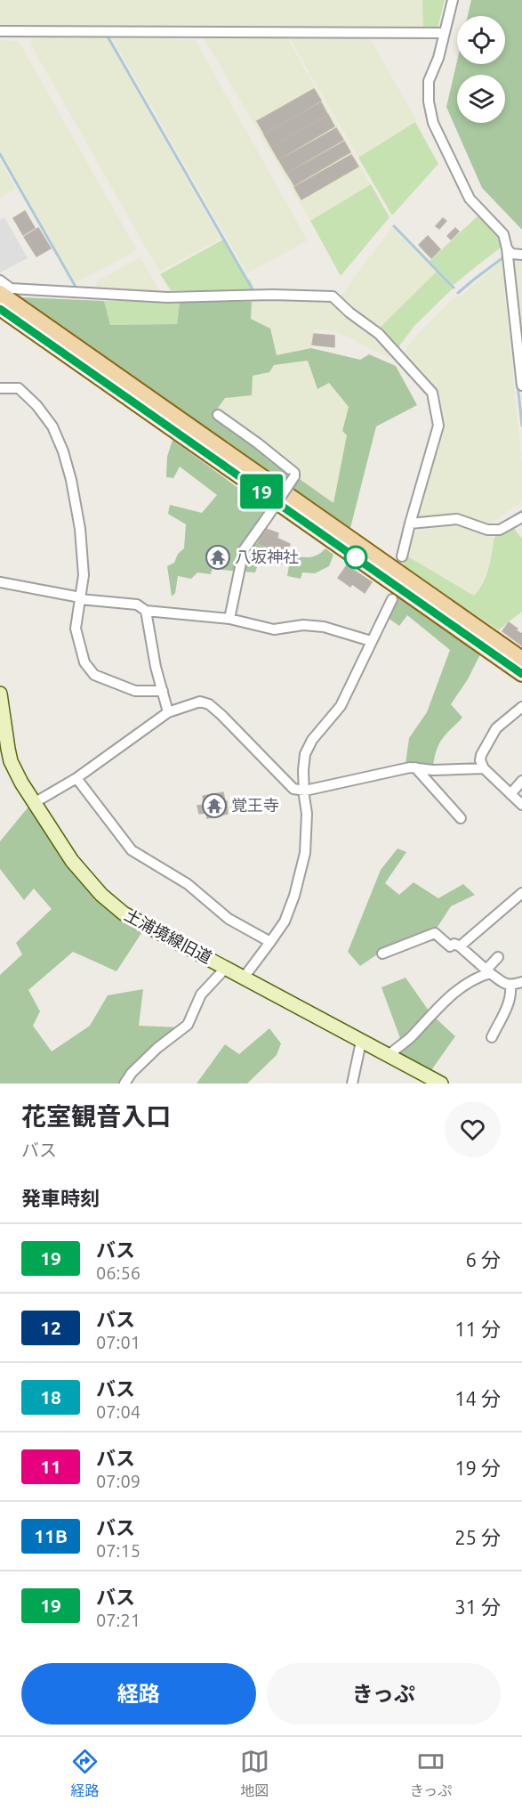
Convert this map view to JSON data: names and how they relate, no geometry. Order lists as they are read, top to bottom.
{
  "streets": {
    "street": ["土浦境線旧道"]
  },
  "places": {
    "temple": ["八坂神社", "覚王寺"]
  },
  "lines": ["bus line 19"],
  "page": {
    "on_map": "19",
    "heading": [
      ["花室観音入口", "バス"],
      "発車時刻"
    ],
    "list": [
      {
        "mark": "19",
        "name": "バス",
        "note": "06:56",
        "value": "6 分"
      },
      {
        "mark": "12",
        "name": "バス",
        "note": "07:01",
        "value": "11 分"
      },
      {
        "mark": "18",
        "name": "バス",
        "note": "07:04",
        "value": "14 分"
      },
      {
        "mark": "11",
        "name": "バス",
        "note": "07:09",
        "value": "19 分"
      },
      {
        "mark": "11B",
        "name": "バス",
        "note": "07:15",
        "value": "25 分"
      },
      {
        "mark": "19",
        "name": "バス",
        "note": "07:21",
        "value": "31 分"
      }
    ],
    "buttons": ["経路", "きっぷ"],
    "tabs": ["経路", "地図", "きっぷ"]
  }
}
